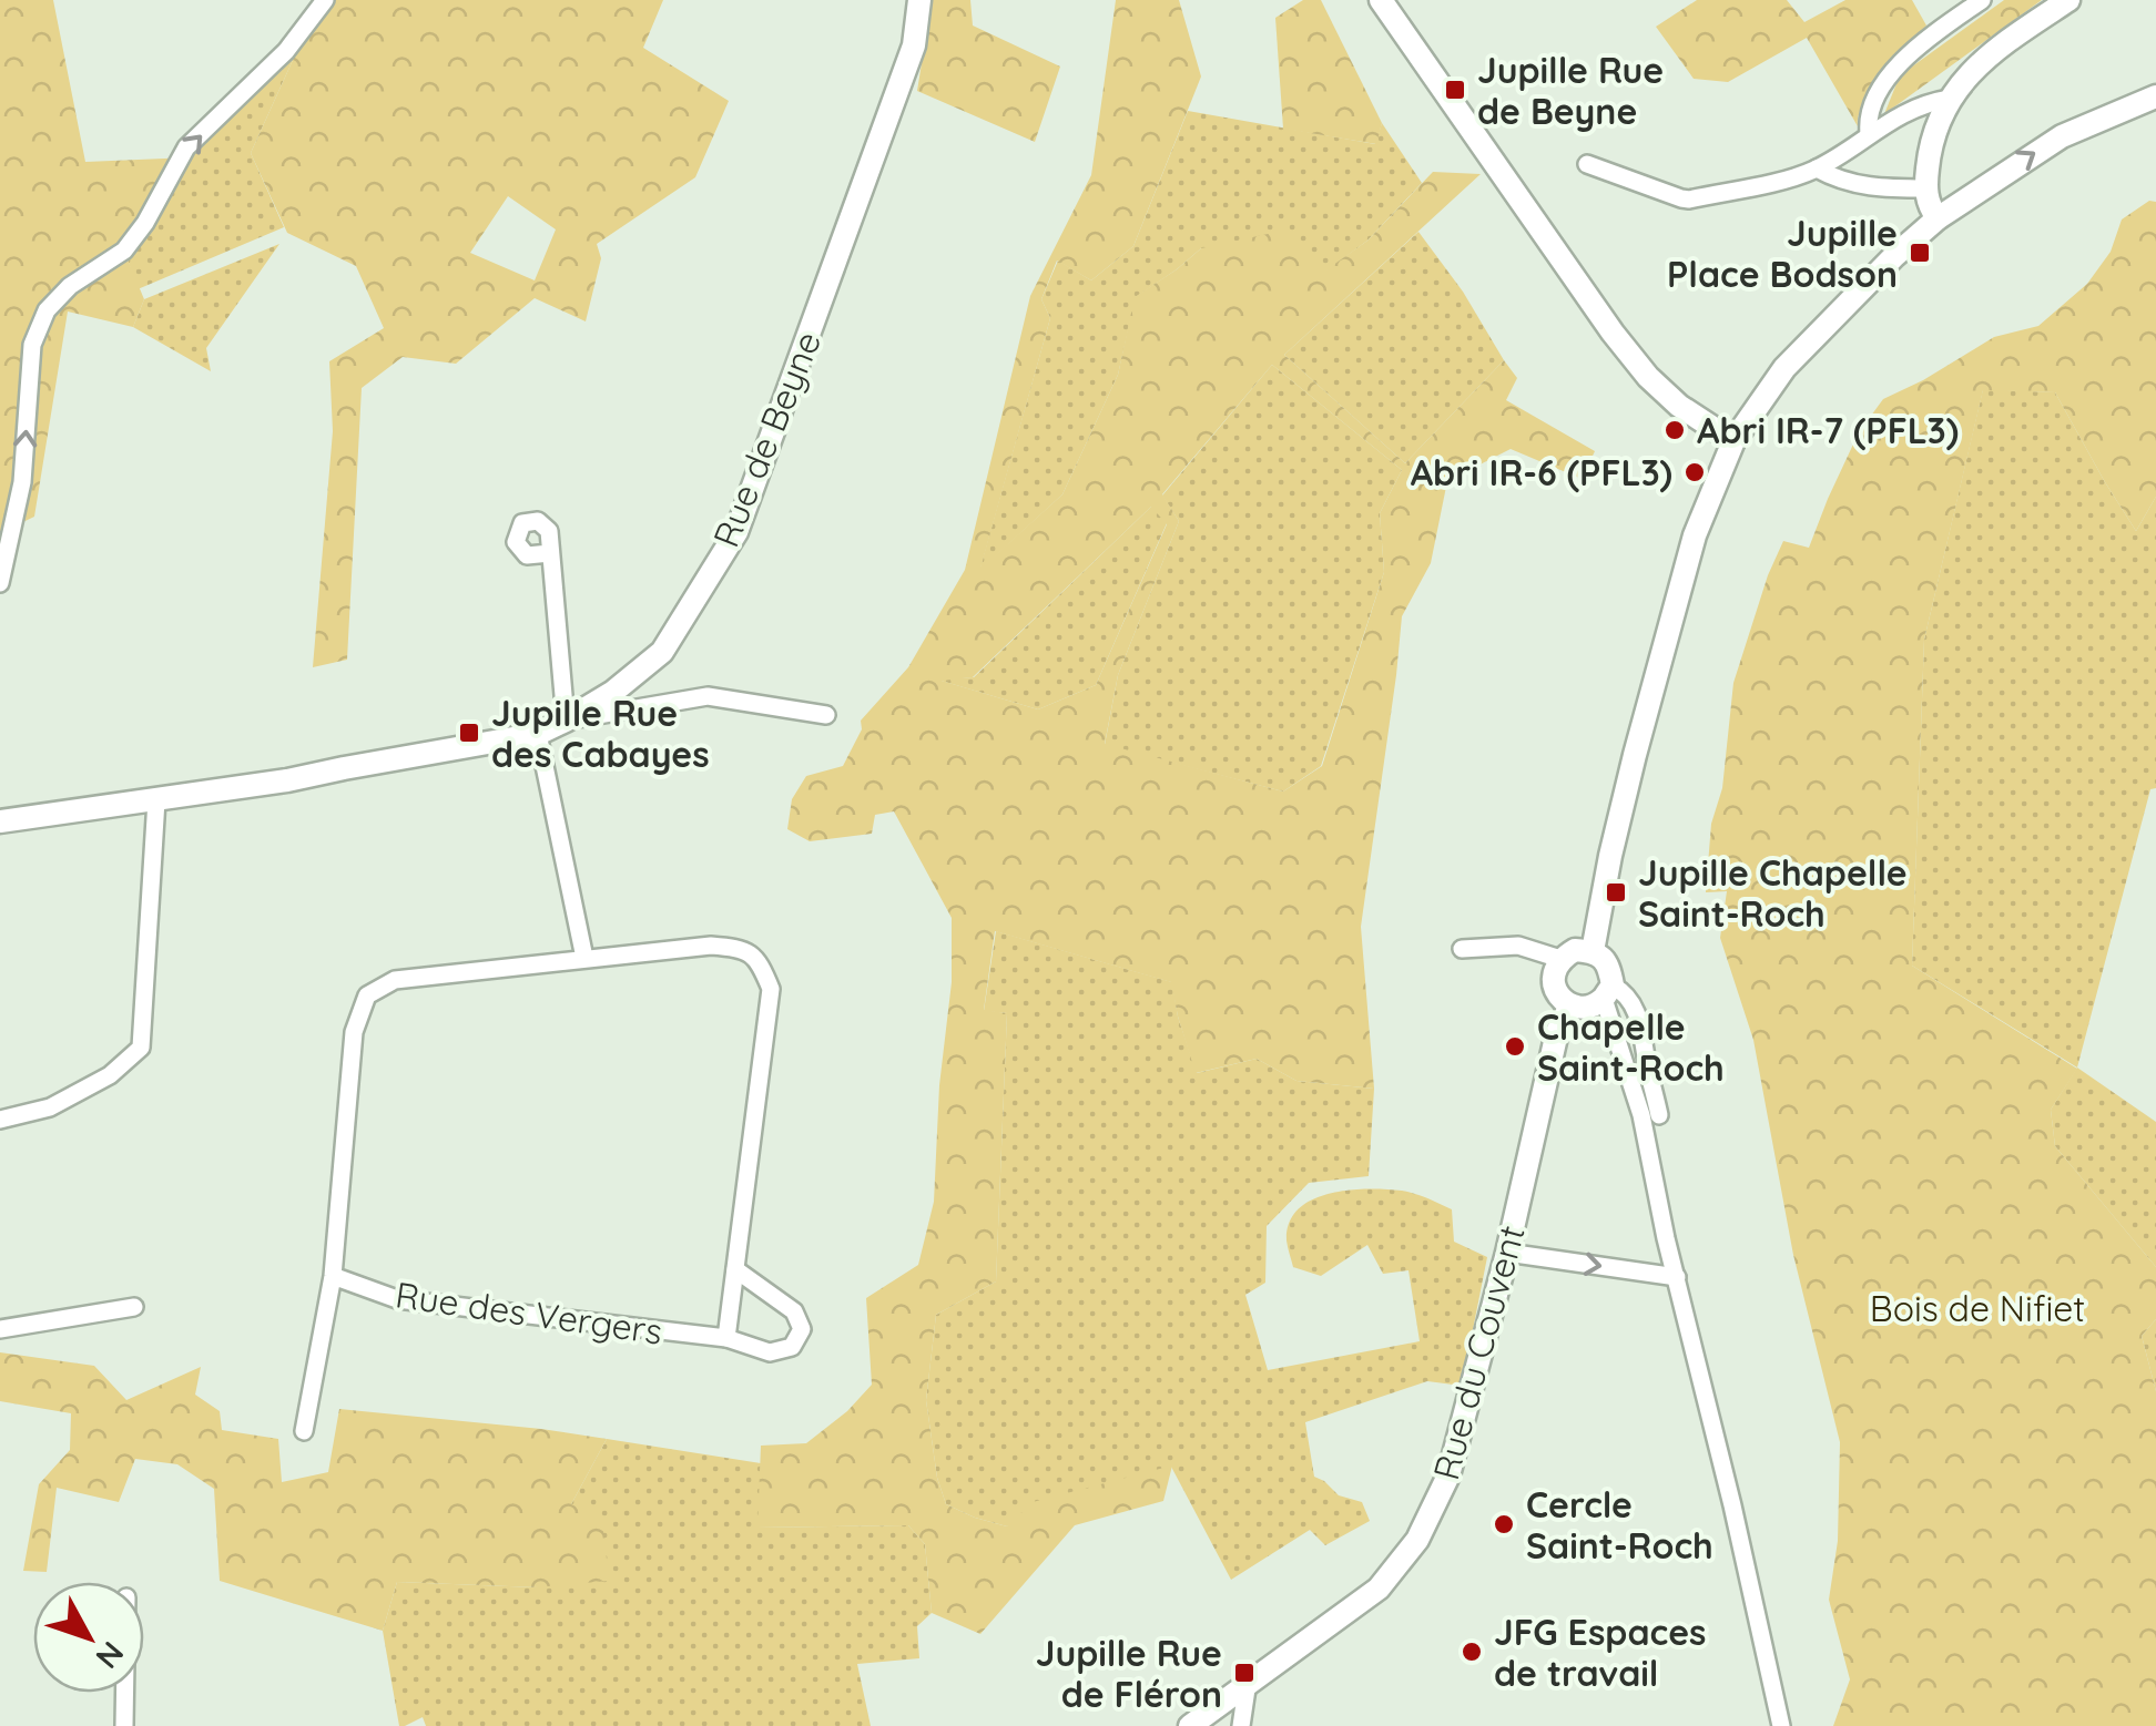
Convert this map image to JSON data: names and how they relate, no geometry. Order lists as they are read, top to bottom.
{
  "streets": {
    "street": ["Rue de Beyne", "Rue des Vergers", "Rue du Couvent"]
  },
  "parks": ["Bois de Nifiet"],
  "places": {
    "transit": [
      "Jupille Rue de Beyne",
      "Jupille Place Bodson",
      "Jupille Rue des Cabayes",
      "Jupille Chapelle Saint-Roch",
      "Jupille Rue de Fléron"
    ],
    "other": [
      "Abri IR-7 (PFL3)",
      "Abri IR-6 (PFL3)",
      "Chapelle Saint-Roch",
      "Cercle Saint-Roch",
      "JFG Espaces de travail"
    ]
  },
  "north": "bottom right"
}
